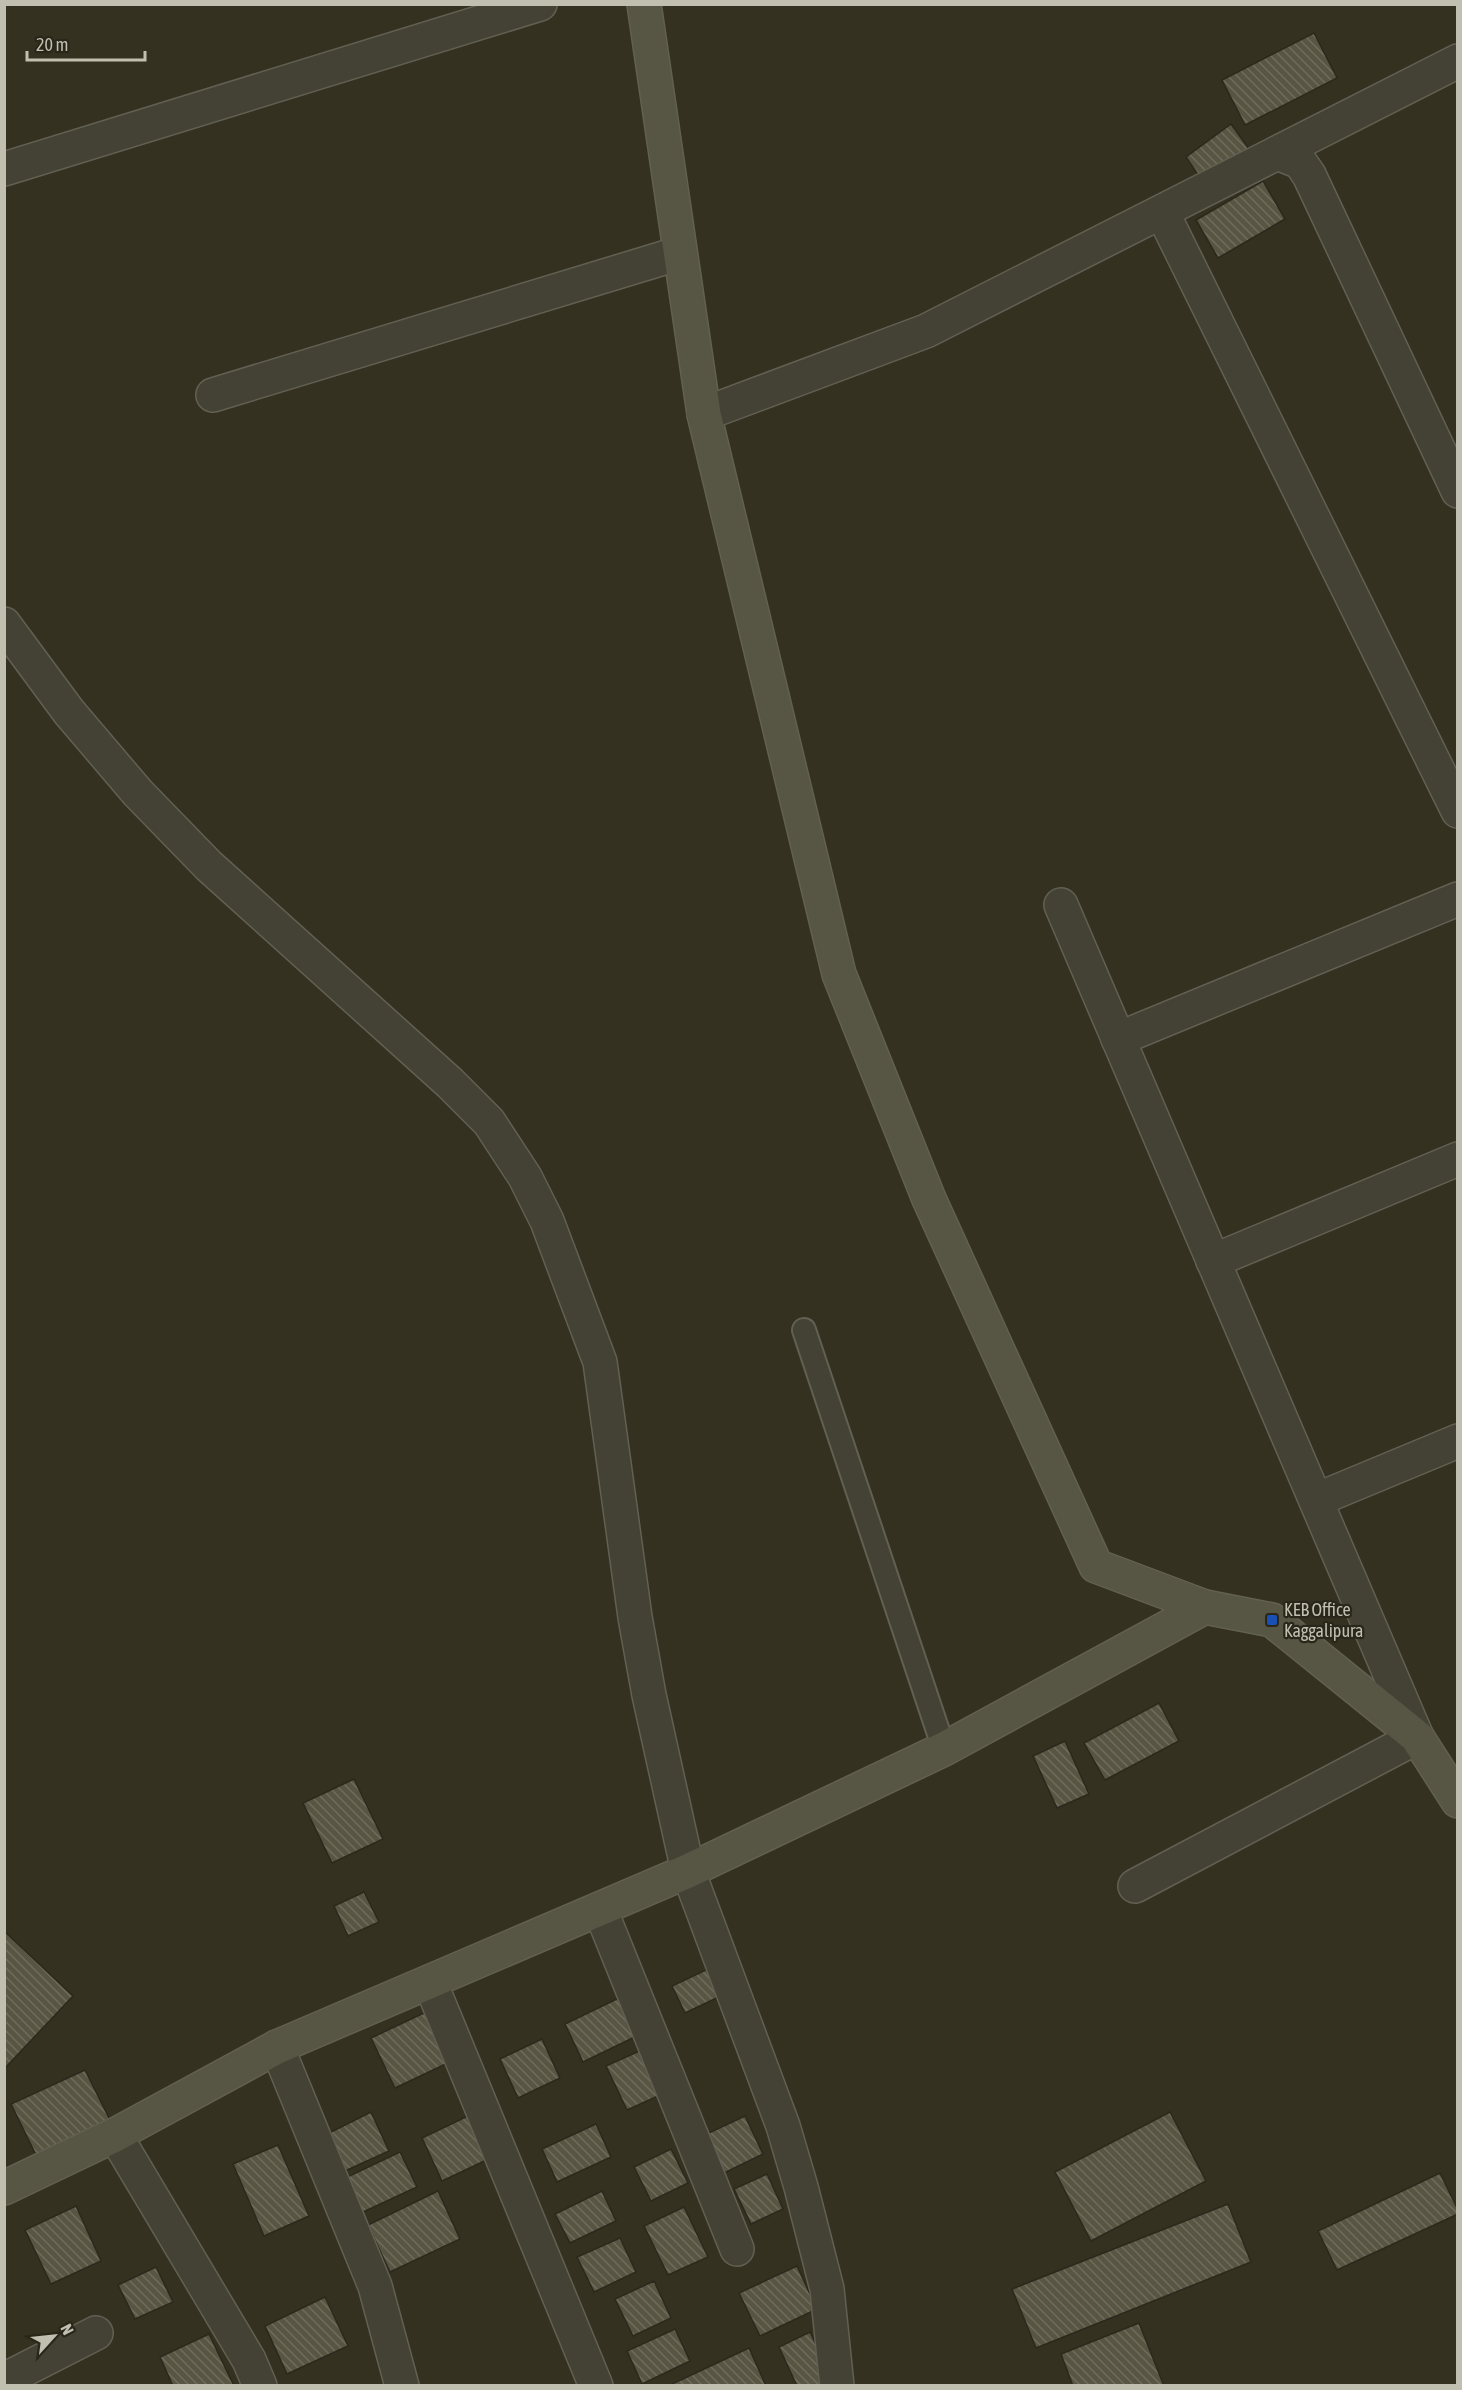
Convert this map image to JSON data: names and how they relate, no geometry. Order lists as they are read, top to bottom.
{
  "places": {
    "transit": ["KEB Office Kaggalipura"]
  },
  "scale_bar": "20 m",
  "north": "top right"
}
